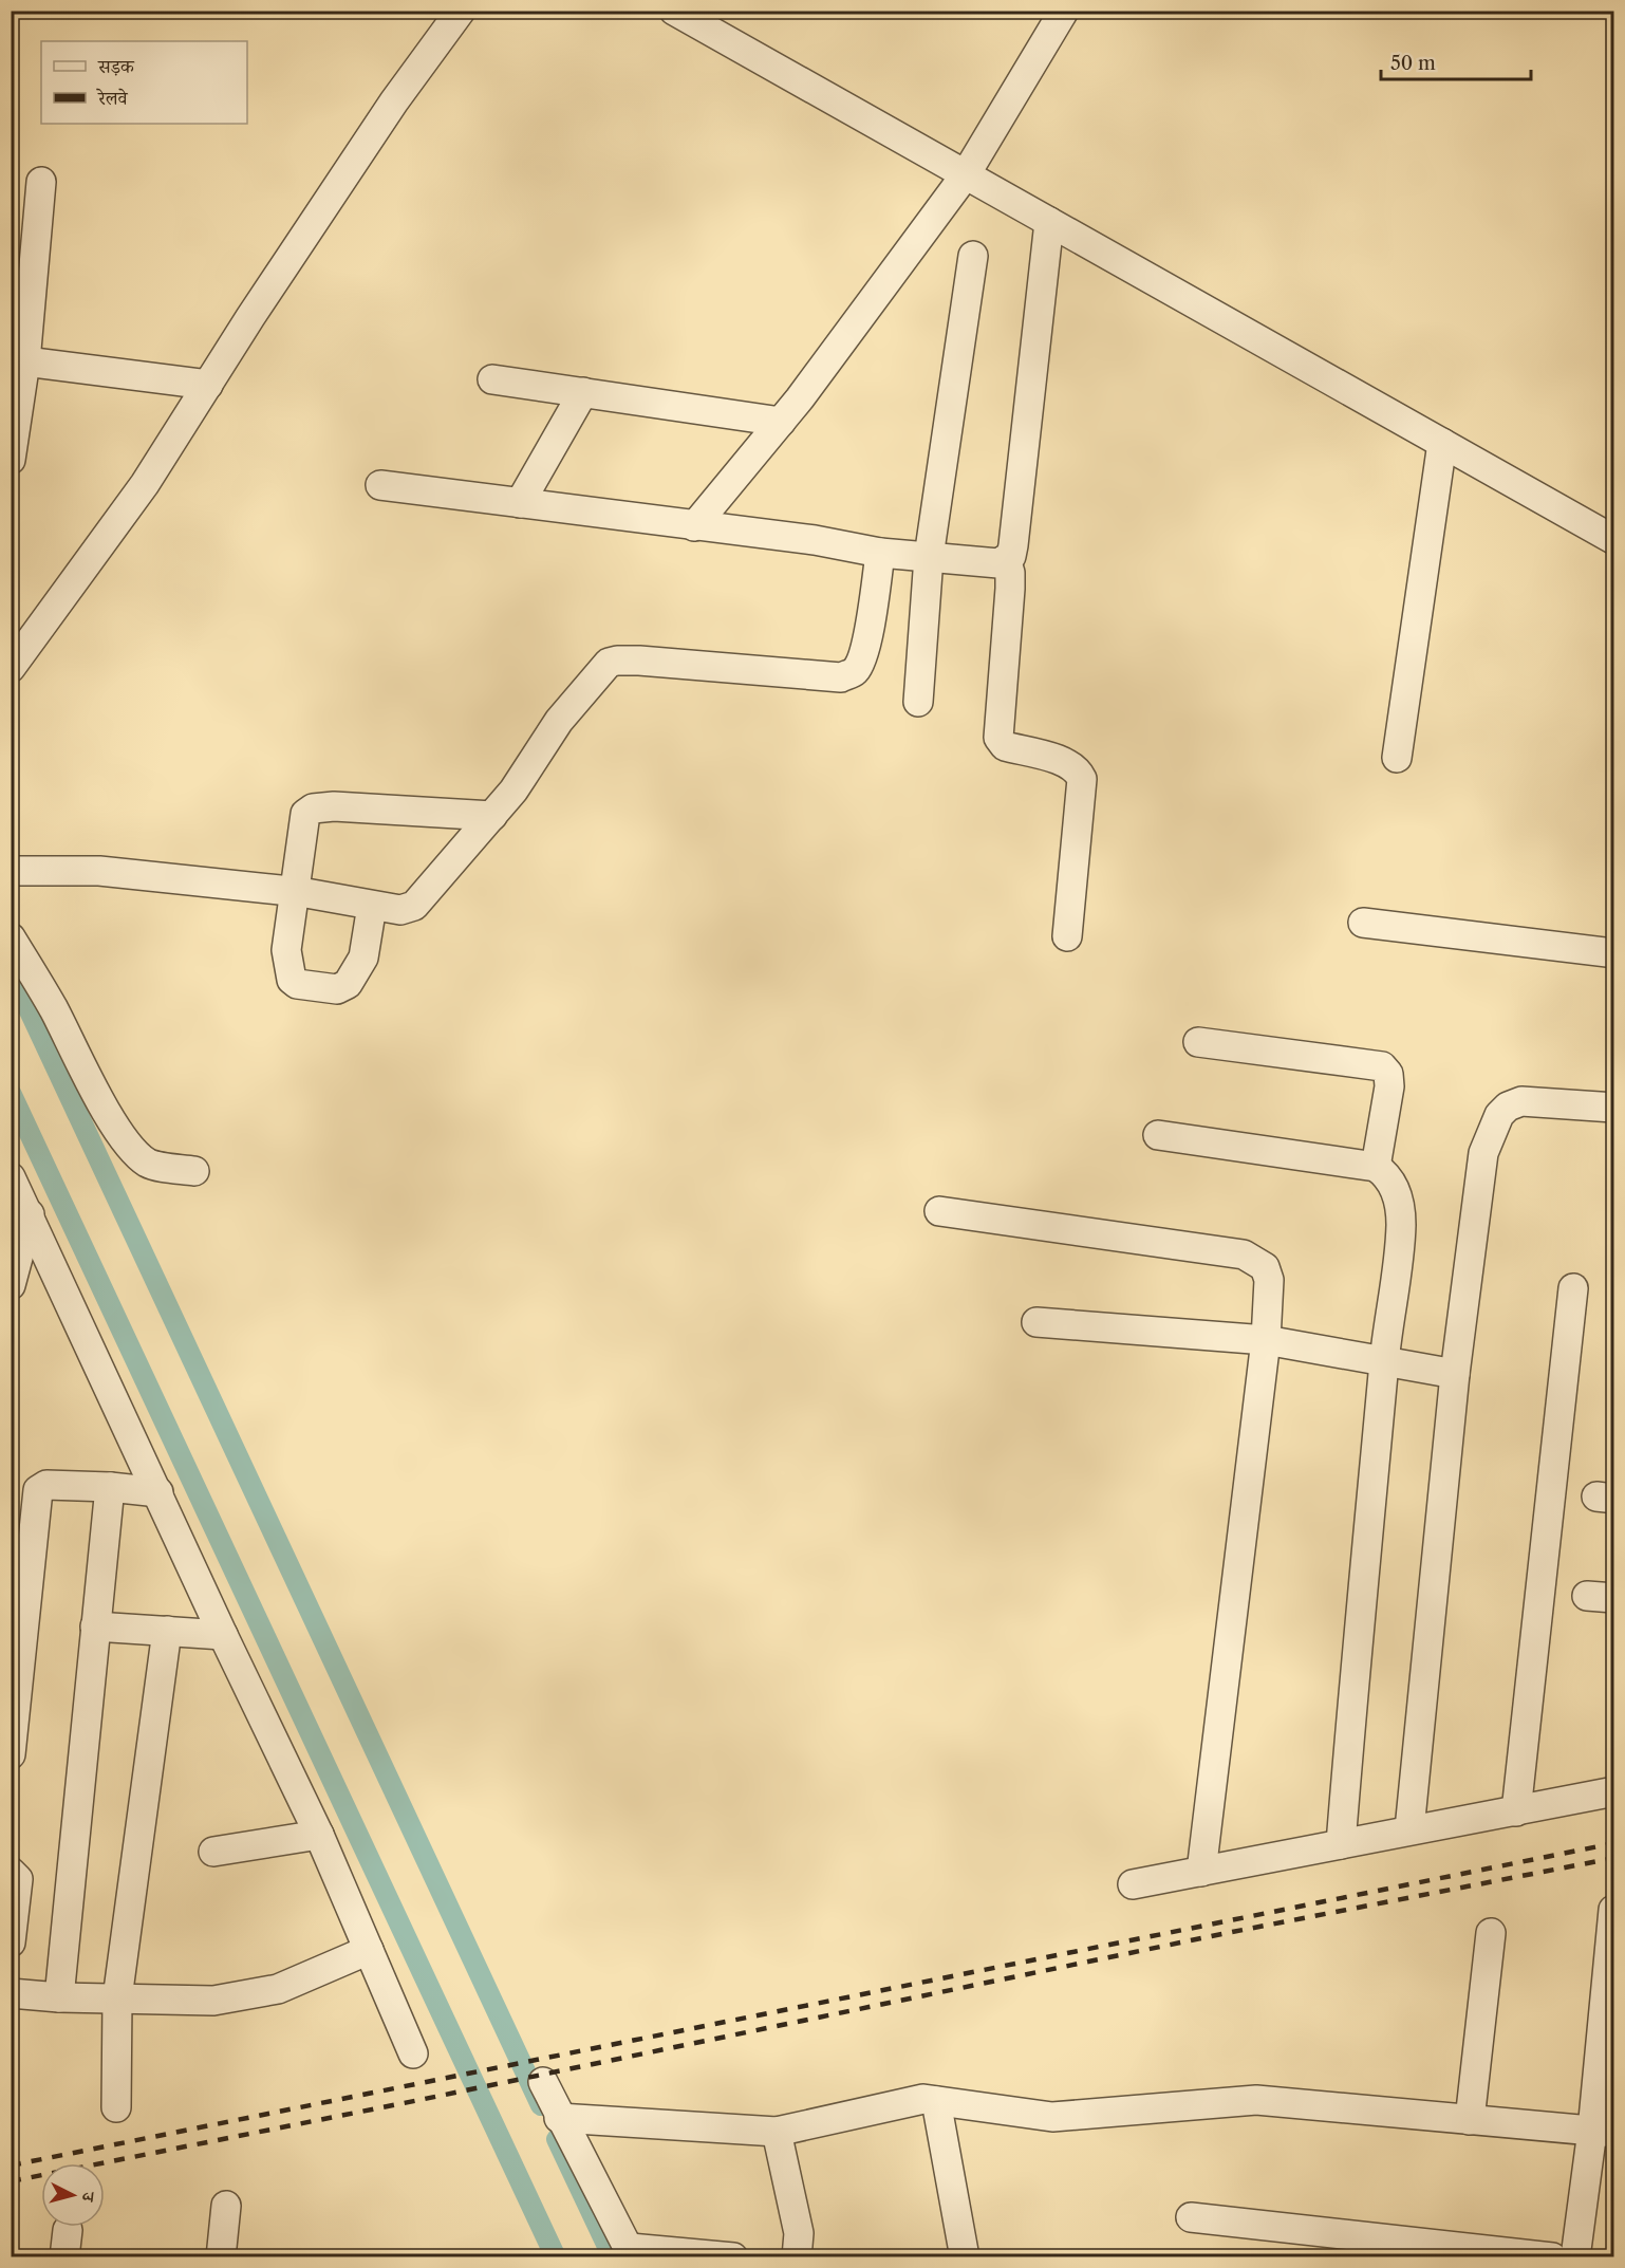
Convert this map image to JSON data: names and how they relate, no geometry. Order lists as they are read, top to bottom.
{
  "legend": ["सड़क", "रेलवे"],
  "scale_bar": "50 m",
  "north": "right"
}
